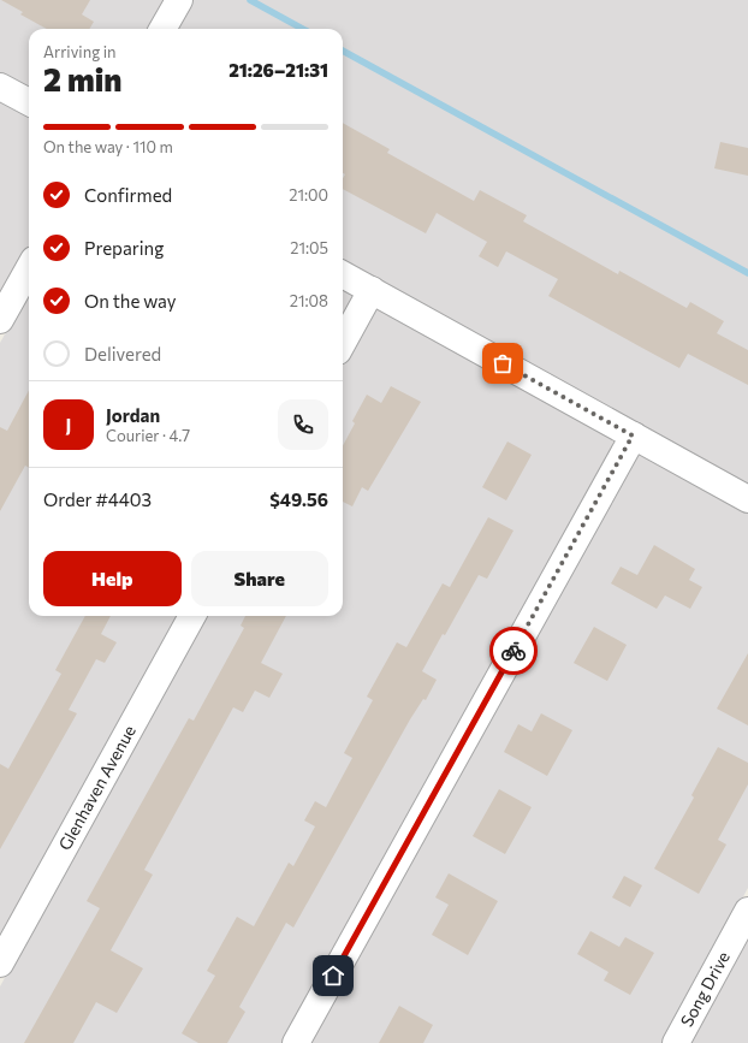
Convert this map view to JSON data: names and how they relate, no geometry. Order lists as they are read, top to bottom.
{
  "streets": {
    "street": ["Glenhaven Avenue", "Song Drive"]
  },
  "page": {
    "heading": ["2 min", "Arriving in", "21:26–21:31"],
    "panel": [
      "Jordan",
      "Courier · 4.7",
      "Order #4403",
      "$49.56"
    ],
    "bar": "On the way · 110 m",
    "list": [
      ["Confirmed", "21:00"],
      ["Preparing", "21:05"],
      ["On the way", "21:08"],
      "Delivered"
    ],
    "round": "J",
    "buttons": ["Help", "Share"]
  }
}
